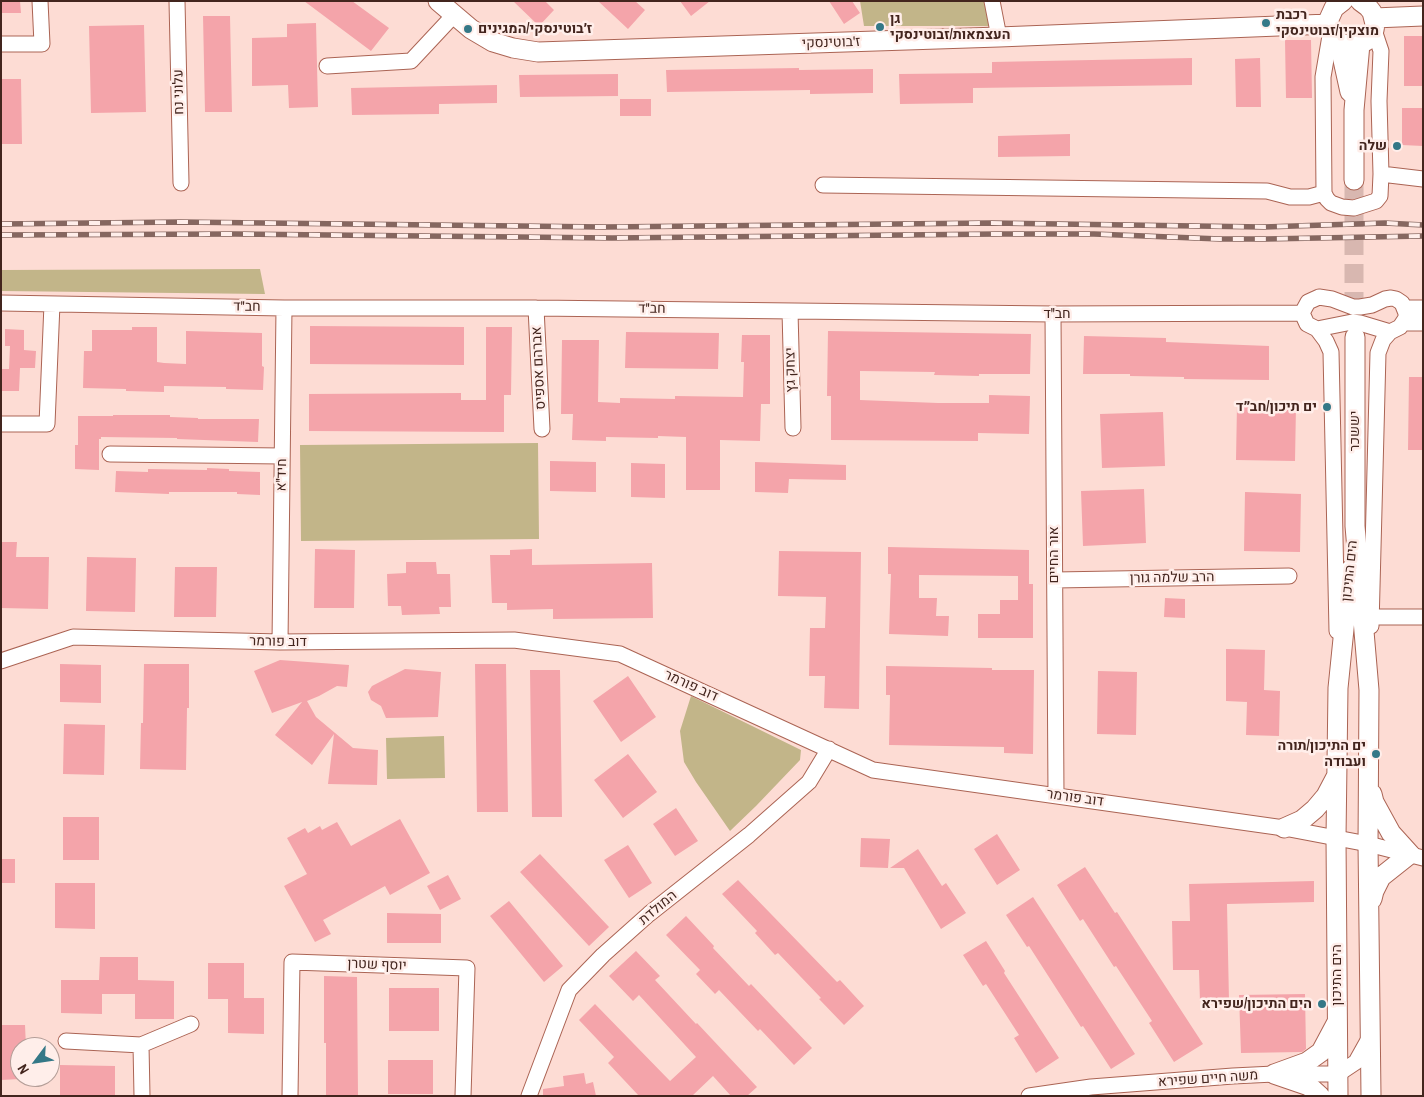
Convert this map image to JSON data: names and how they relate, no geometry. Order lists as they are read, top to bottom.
{
  "streets": {
    "street": [
      "ז'בוטינסקי",
      "עלוני נח",
      "חב\"ד",
      "אברהם אספיס",
      "יצחק גץ",
      "יששכר",
      "חיד\"א",
      "אור החיים",
      "הים התיכון",
      "הרב שלמה גורן",
      "דוב פורמר",
      "המולדת",
      "יוסף שטרן",
      "משה חיים שפירא"
    ]
  },
  "crossings": [
    ["חב\"ד", "אברהם אספיס"],
    ["חב\"ד", "יצחק גץ"],
    ["חב\"ד", "חיד\"א"],
    ["חב\"ד", "אור החיים"],
    ["יששכר", "הים התיכון"],
    ["חיד\"א", "דוב פורמר"],
    ["אור החיים", "הרב שלמה גורן"],
    ["אור החיים", "דוב פורמר"],
    ["הים התיכון", "דוב פורמר"],
    ["הים התיכון", "משה חיים שפירא"],
    ["דוב פורמר", "המולדת"]
  ],
  "places": [
    "רכבת מוצקין/זבוטינסקי",
    "גן העצמאות/זבוטינסקי",
    "ז׳בוטינסקי/המגינים",
    "שלה",
    "ים תיכון/חב״ד",
    "ים התיכון/תורה ועבודה",
    "הים התיכון/שפירא"
  ],
  "north": "bottom left"
}
